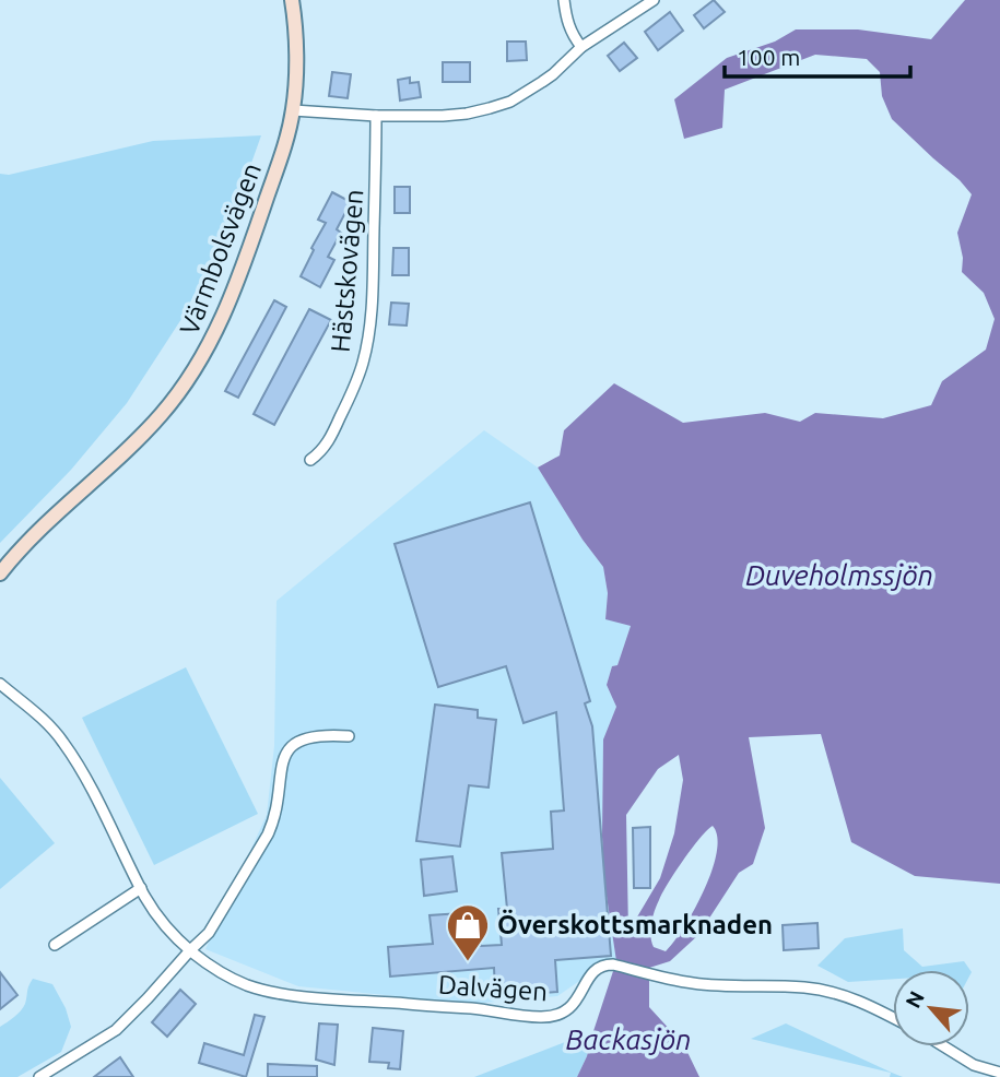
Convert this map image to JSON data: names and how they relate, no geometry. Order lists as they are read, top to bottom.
{
  "streets": {
    "street": ["Värmbolsvägen", "Hästskovägen", "Dalvägen"]
  },
  "water": ["Duveholmssjön", "Backasjön"],
  "places": {
    "shop": ["Överskottsmarknaden"]
  },
  "scale_bar": "100 m",
  "north": "top left"
}
